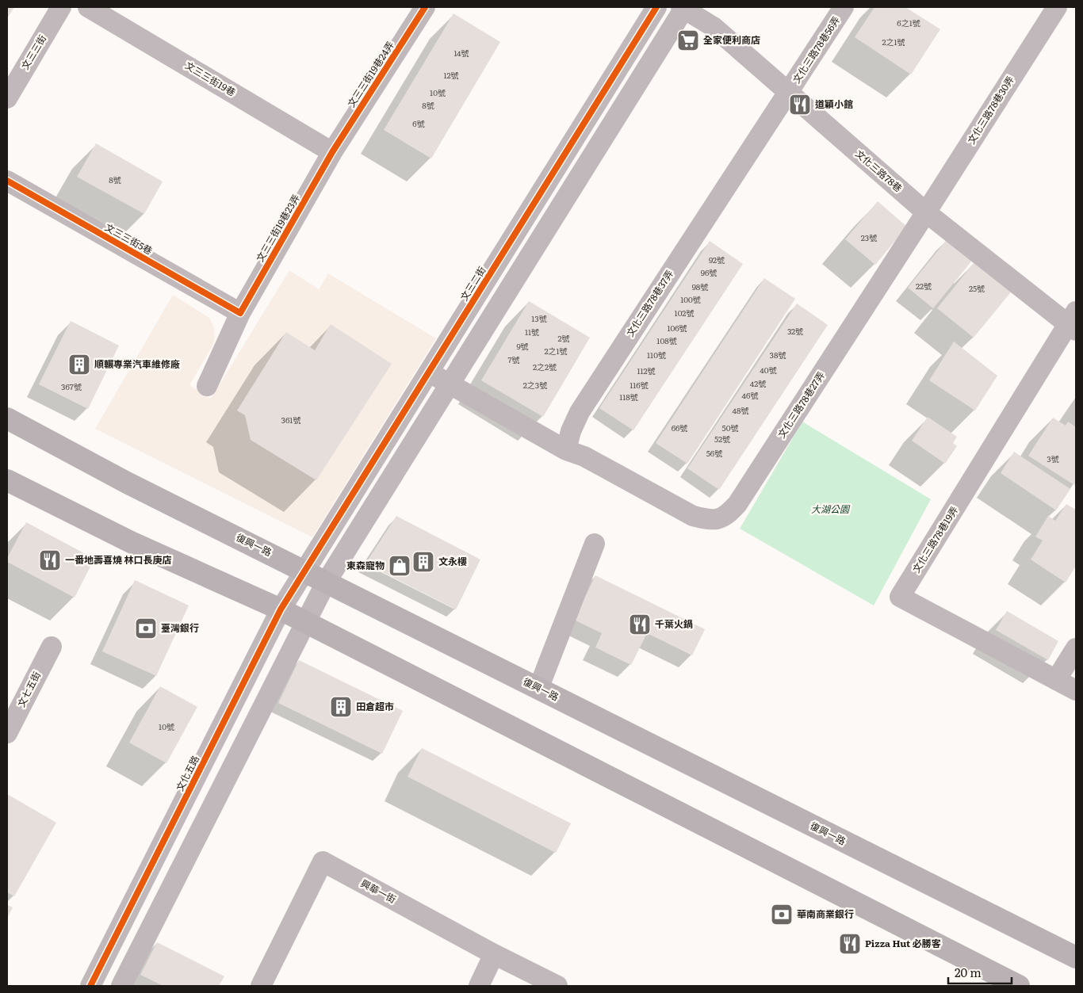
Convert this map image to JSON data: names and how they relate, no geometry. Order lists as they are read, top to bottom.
{
  "streets": {
    "main road": ["復興一路"],
    "street": [
      "文化三路78巷56弄",
      "文三三街",
      "文三三街19巷24弄",
      "文三三街19巷",
      "文化三路78巷30弄",
      "文化三路78巷",
      "文三三街19巷23弄",
      "文三三街5巷",
      "文三二街",
      "文化三路78巷37弄",
      "文化三路78巷27弄",
      "文化三路78巷19弄",
      "文七五街",
      "文化五路",
      "興華一街"
    ]
  },
  "crossings": [
    ["文化三路78巷56弄", "文化三路78巷"],
    ["文化三路78巷56弄", "文化三路78巷37弄"],
    ["文三三街19巷24弄", "文三三街19巷"],
    ["文三三街19巷24弄", "文三三街19巷23弄"],
    ["文三三街19巷", "文三三街19巷23弄"],
    ["文化三路78巷30弄", "文化三路78巷"],
    ["文化三路78巷30弄", "文化三路78巷27弄"],
    ["文化三路78巷", "文化三路78巷37弄"],
    ["文化三路78巷", "文化三路78巷27弄"],
    ["文化三路78巷", "文化三路78巷19弄"],
    ["文三三街19巷23弄", "文三三街5巷"],
    ["文三二街", "復興一路"],
    ["文三二街", "文化五路"],
    ["文化三路78巷37弄", "文化三路78巷27弄"],
    ["復興一路", "文化五路"]
  ],
  "parks": ["大湖公園"],
  "places": {
    "supermarket": ["全家便利商店"],
    "restaurant": [
      "道穎小館",
      "一番地壽喜燒 林口長庚店",
      "千葉火鍋",
      "Pizza Hut 必勝客"
    ],
    "building": ["順輾專業汽車維修廠", "文永樓", "田倉超市"],
    "shop": ["東森寵物"],
    "bank": ["臺灣銀行", "華南商業銀行"]
  },
  "house_numbers": [
    "6之1號",
    "2之1號",
    "14號",
    "12號",
    "10號",
    "8號",
    "6號",
    "8號",
    "23號",
    "92號",
    "96號",
    "22號",
    "98號",
    "25號",
    "100號",
    "102號",
    "13號",
    "106號",
    "32號",
    "11號",
    "2號",
    "108號",
    "9號",
    "2之1號",
    "110號",
    "38號",
    "7號",
    "2之2號",
    "40號",
    "112號",
    "42號",
    "2之3號",
    "116號",
    "367號",
    "46號",
    "118號",
    "48號",
    "361號",
    "66號",
    "50號",
    "52號",
    "56號",
    "3號",
    "10號"
  ],
  "scale_bar": "20 m"
}
